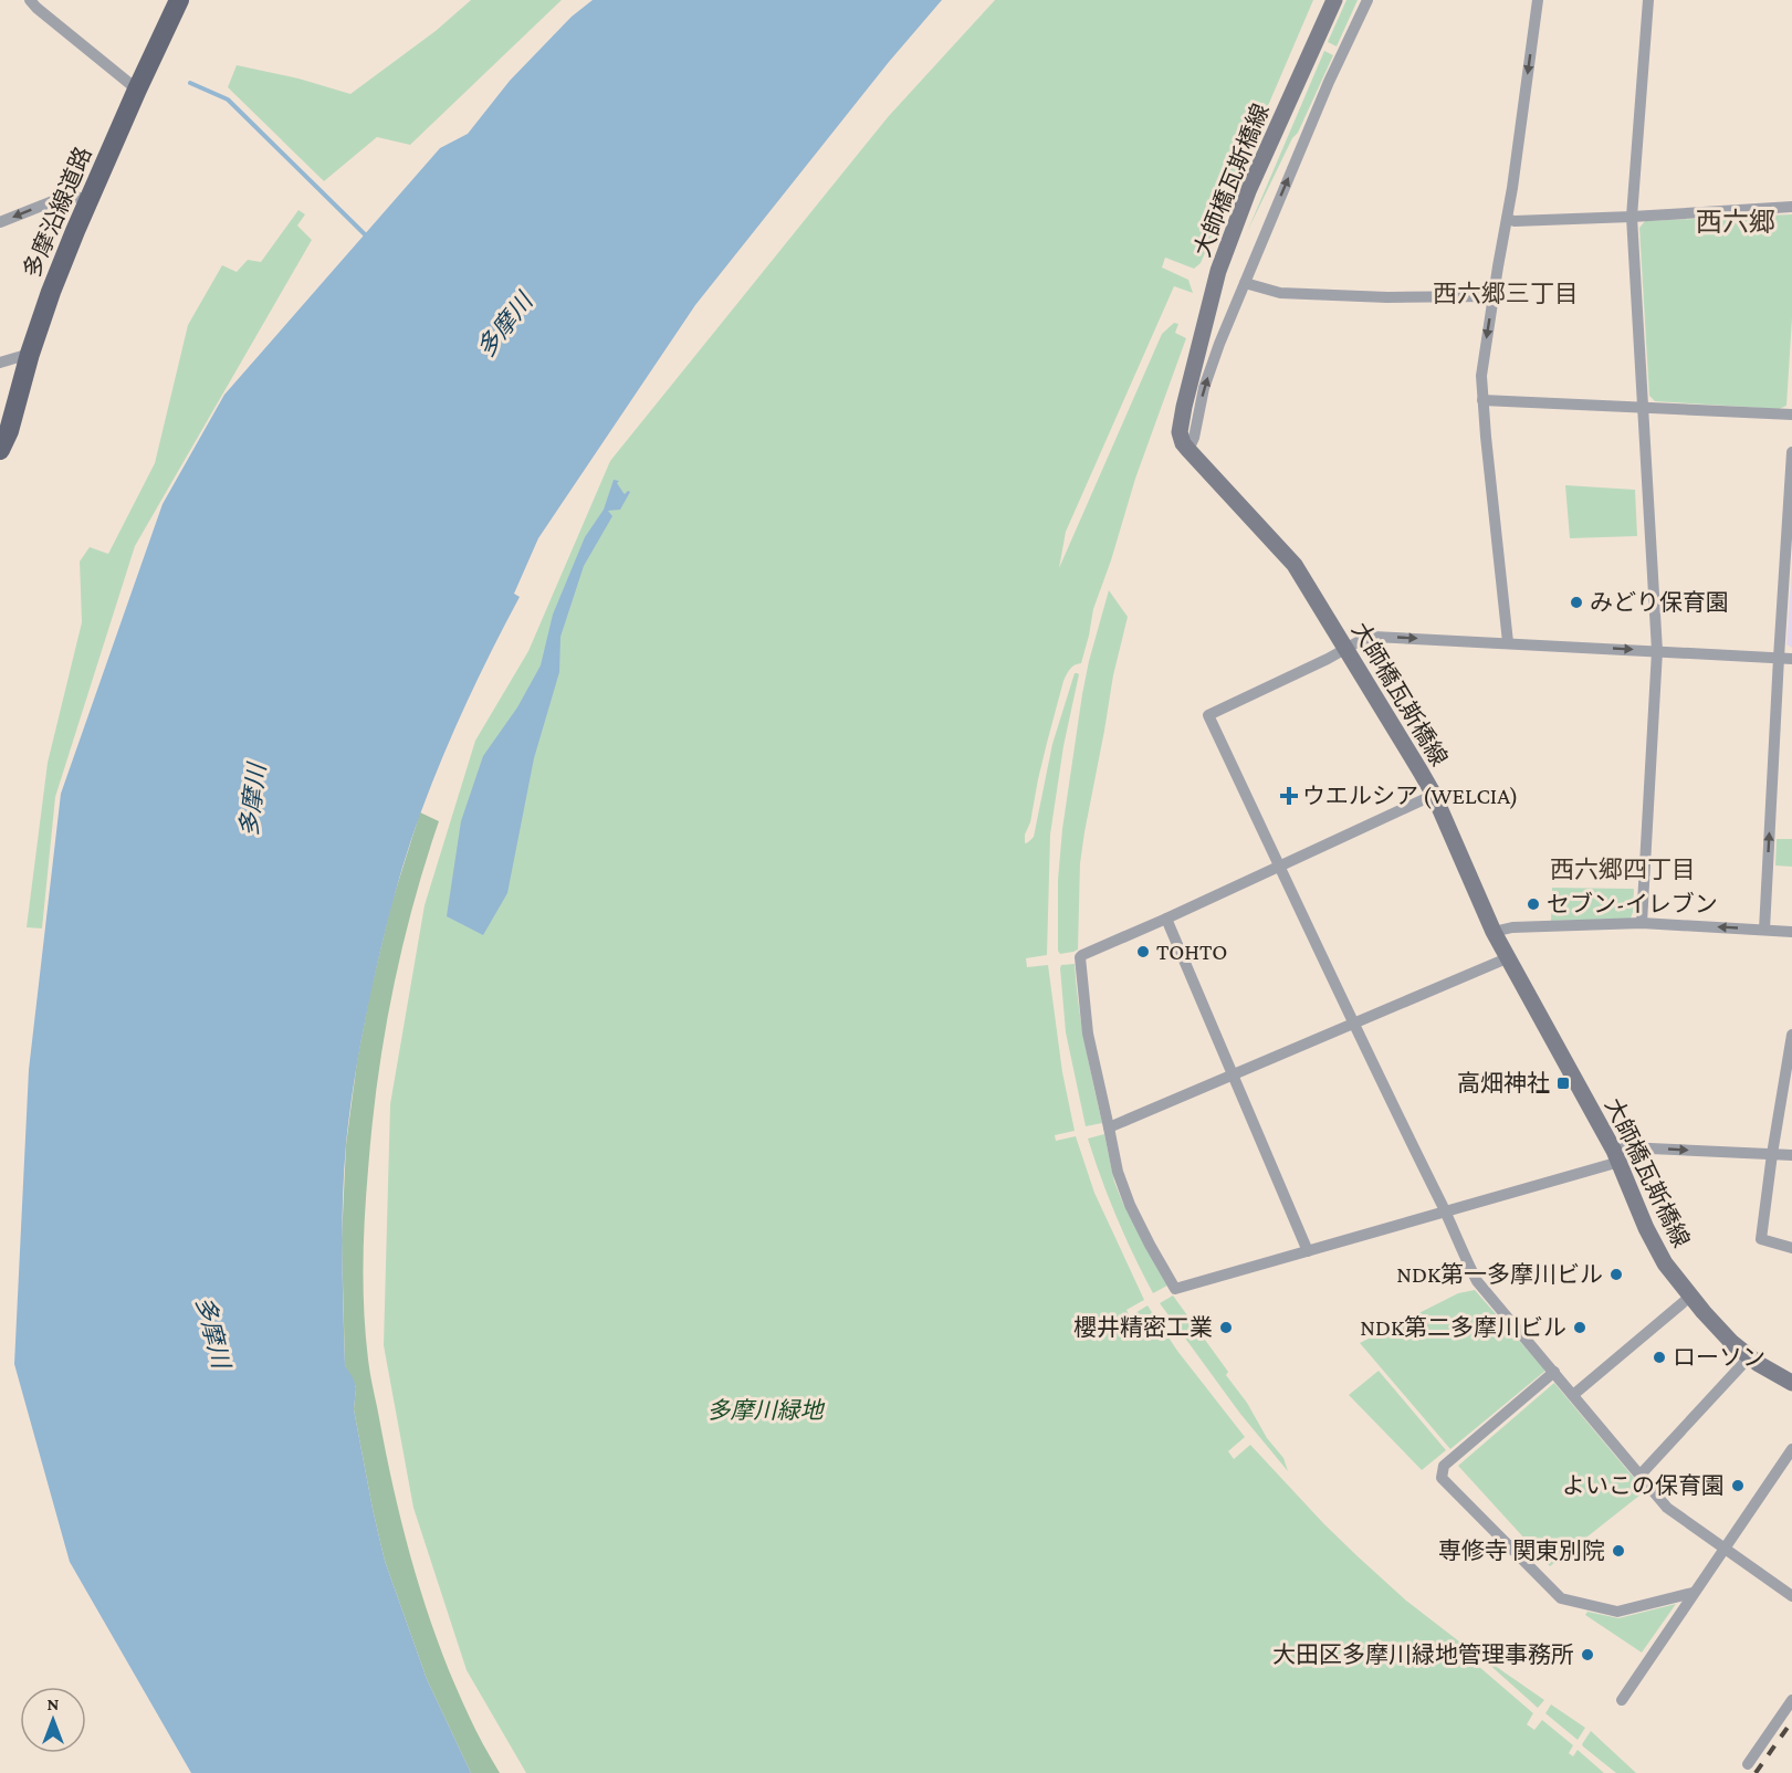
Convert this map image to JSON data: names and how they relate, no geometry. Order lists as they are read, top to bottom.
{
  "streets": {
    "main road": ["多摩沿線道路"],
    "street": ["大師橋瓦斯橋線"]
  },
  "districts": ["西六郷", "西六郷三丁目", "西六郷四丁目"],
  "water": ["多摩川"],
  "parks": ["多摩川緑地"],
  "places": {
    "other": [
      "みどり保育園",
      "セブン-イレブン",
      "TOHTO",
      "NDK第一多摩川ビル",
      "櫻井精密工業",
      "NDK第二多摩川ビル",
      "ローソン",
      "よいこの保育園",
      "専修寺 関東別院",
      "大田区多摩川緑地管理事務所"
    ],
    "health": ["ウエルシア (WELCIA)"],
    "transit": ["高畑神社"]
  },
  "north": "top"
}
